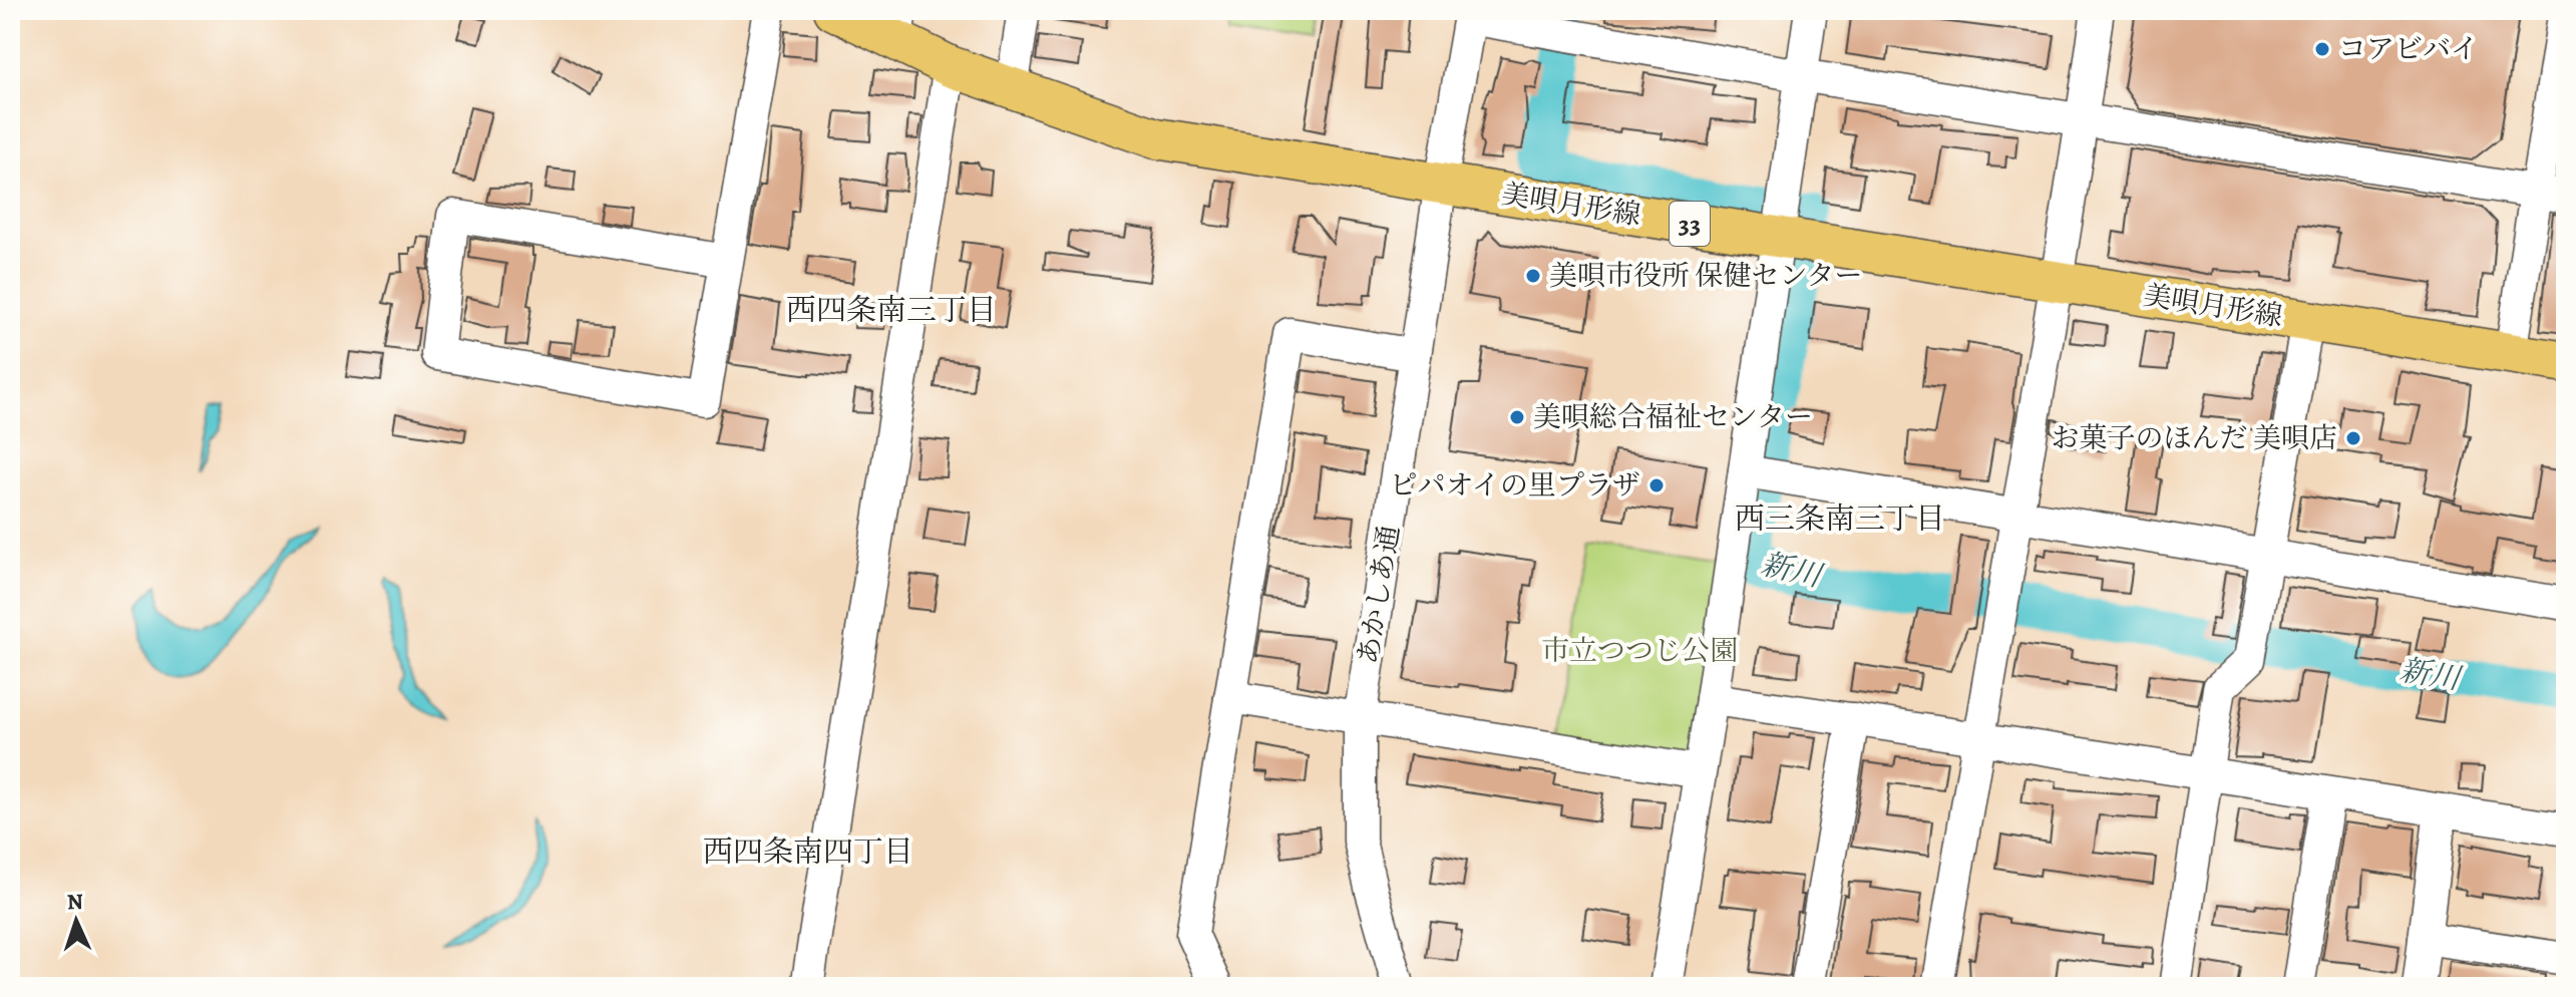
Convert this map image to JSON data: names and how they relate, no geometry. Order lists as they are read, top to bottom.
{
  "streets": {
    "main road": ["美唄月形線", "33"],
    "street": ["あかしあ通"]
  },
  "crossings": [
    ["美唄月形線", "あかしあ通"]
  ],
  "districts": ["西四条南三丁目", "西三条南三丁目", "西四条南四丁目"],
  "water": ["新川"],
  "parks": ["市立つつじ公園"],
  "places": [
    "コアビバイ",
    "美唄市役所 保健センター",
    "美唄総合福祉センター",
    "お菓子のほんだ 美唄店",
    "ピパオイの里プラザ"
  ],
  "north": "top"
}
